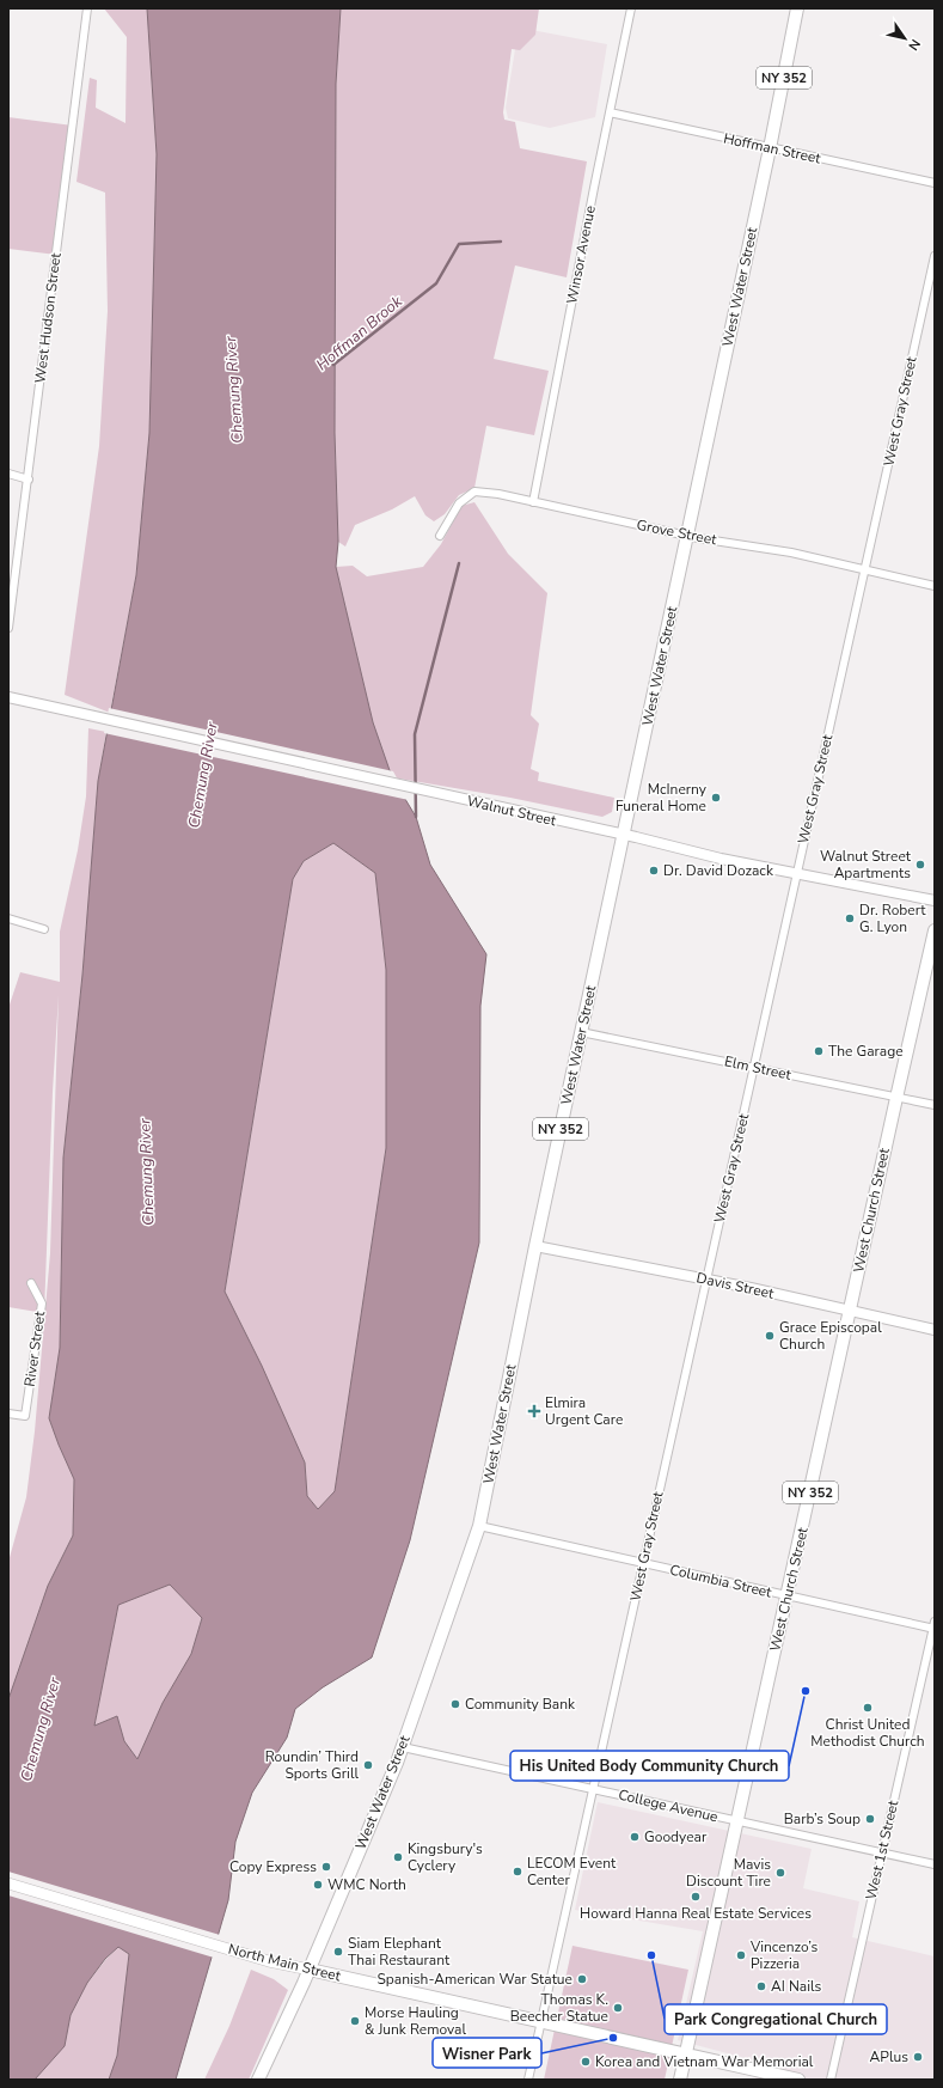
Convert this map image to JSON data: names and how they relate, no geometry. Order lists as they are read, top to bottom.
{
  "streets": {
    "main road": [
      "NY 352",
      "West Water Street",
      "West Church Street",
      "North Main Street"
    ],
    "street": [
      "Hoffman Street",
      "Winsor Avenue",
      "West Hudson Street",
      "West Gray Street",
      "Grove Street",
      "Walnut Street",
      "Elm Street",
      "Davis Street",
      "River Street",
      "Columbia Street",
      "College Avenue",
      "West 1st Street"
    ]
  },
  "crossings": [
    ["Hoffman Street", "Winsor Avenue"],
    ["Hoffman Street", "West Water Street"],
    ["Winsor Avenue", "Grove Street"],
    ["West Water Street", "Grove Street"],
    ["West Water Street", "Walnut Street"],
    ["West Water Street", "Elm Street"],
    ["West Water Street", "Davis Street"],
    ["West Water Street", "Columbia Street"],
    ["West Water Street", "College Avenue"],
    ["West Water Street", "North Main Street"],
    ["West Gray Street", "Grove Street"],
    ["West Gray Street", "Walnut Street"],
    ["West Gray Street", "Elm Street"],
    ["West Gray Street", "Davis Street"],
    ["West Gray Street", "Columbia Street"],
    ["West Gray Street", "College Avenue"],
    ["West Gray Street", "North Main Street"],
    ["Elm Street", "West Church Street"],
    ["West Church Street", "Davis Street"],
    ["West Church Street", "Columbia Street"],
    ["West Church Street", "College Avenue"],
    ["West Church Street", "North Main Street"],
    ["Columbia Street", "West 1st Street"],
    ["College Avenue", "West 1st Street"]
  ],
  "water": ["Hoffman Brook", "Chemung River"],
  "places": {
    "other": [
      "McInerny Funeral Home",
      "Walnut Street Apartments",
      "Dr. David Dozack",
      "Dr. Robert G. Lyon",
      "The Garage",
      "Grace Episcopal Church",
      "His United Body Community Church",
      "Community Bank",
      "Christ United Methodist Church",
      "Roundin’ Third Sports Grill",
      "Barb’s Soup",
      "Goodyear",
      "Kingsbury's Cyclery",
      "Copy Express",
      "LECOM Event Center",
      "Mavis Discount Tire",
      "WMC North",
      "Howard Hanna Real Estate Services",
      "Siam Elephant Thai Restaurant",
      "Park Congregational Church",
      "Vincenzo’s Pizzeria",
      "Spanish-American War Statue",
      "AI Nails",
      "Thomas K. Beecher Statue",
      "Morse Hauling & Junk Removal",
      "Wisner Park",
      "APlus",
      "Korea and Vietnam War Memorial"
    ],
    "health": ["Elmira Urgent Care"]
  },
  "north": "bottom right"
}
